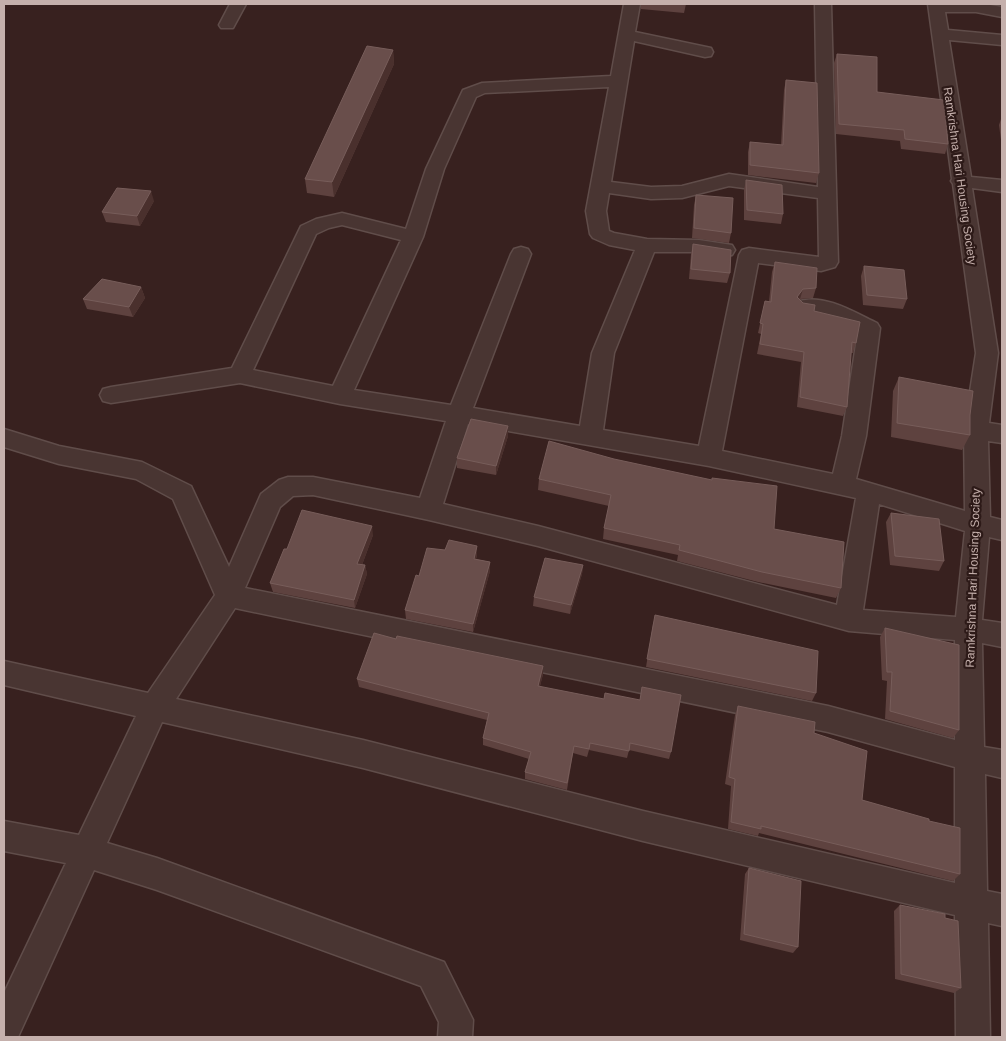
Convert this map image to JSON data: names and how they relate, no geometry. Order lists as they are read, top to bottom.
{
  "streets": {
    "street": ["Ramkrishna Hari Housing Society"]
  }
}
